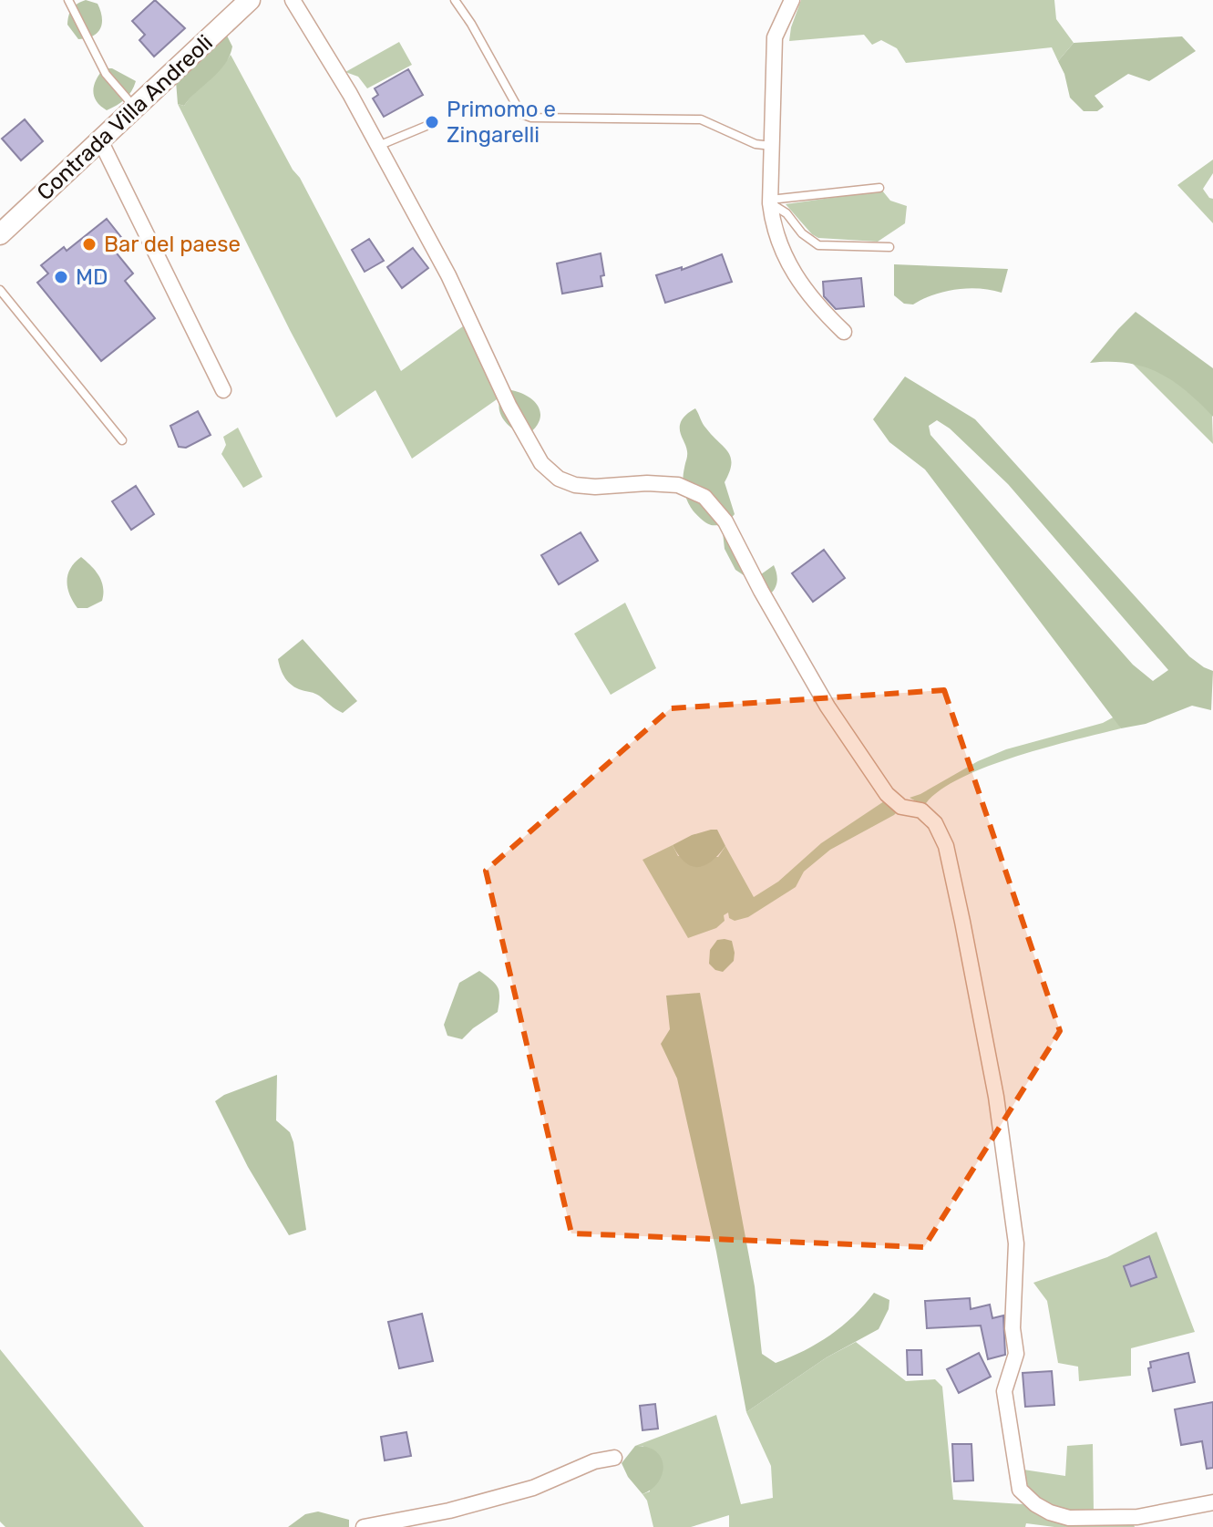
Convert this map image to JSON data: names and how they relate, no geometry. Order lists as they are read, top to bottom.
{
  "streets": {
    "main road": ["Contrada Villa Andreoli"]
  },
  "places": ["Primomo e Zingarelli", "Bar del paese", "MD"]
}
